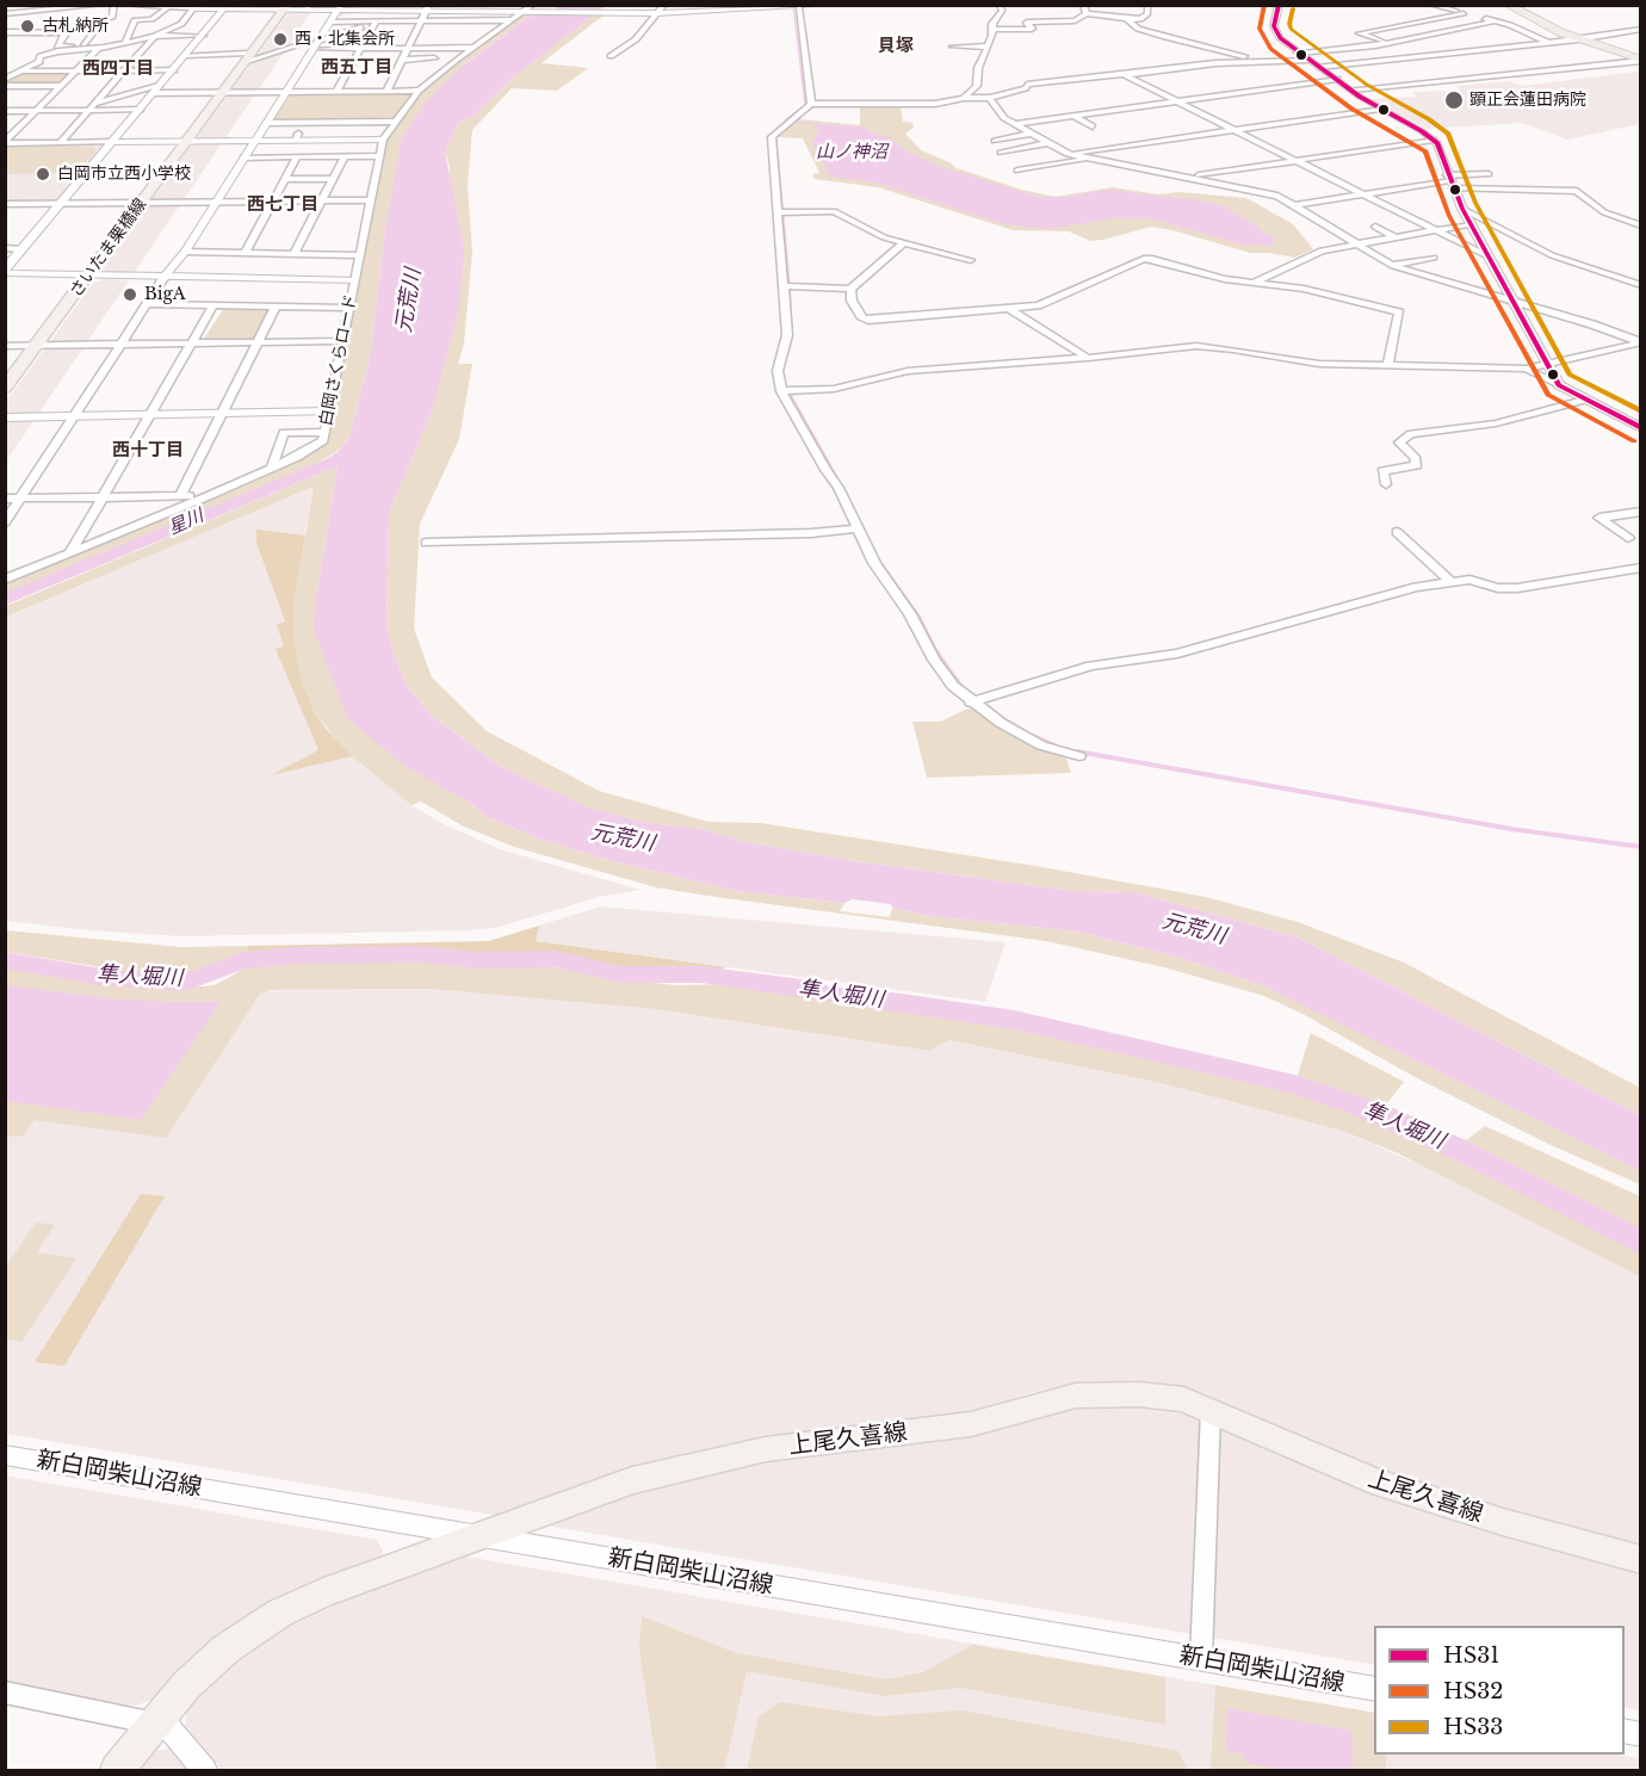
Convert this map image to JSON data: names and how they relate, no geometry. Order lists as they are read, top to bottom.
{
  "streets": {
    "main road": ["さいたま栗橋線", "上尾久喜線"],
    "street": ["白岡さくらロード", "新白岡柴山沼線"]
  },
  "crossings": [
    ["上尾久喜線", "新白岡柴山沼線"]
  ],
  "districts": [
    "貝塚",
    "西五丁目",
    "西四丁目",
    "西七丁目",
    "西十丁目"
  ],
  "water": [
    "山ノ神沼",
    "元荒川",
    "星川",
    "隼人堀川"
  ],
  "places": [
    "古札納所",
    "西・北集会所",
    "顕正会蓮田病院",
    "白岡市立西小学校",
    "BigA"
  ],
  "lines": ["transit line HS31", "transit line HS32", "transit line HS33"],
  "legend": ["HS31", "HS32", "HS33"]
}
